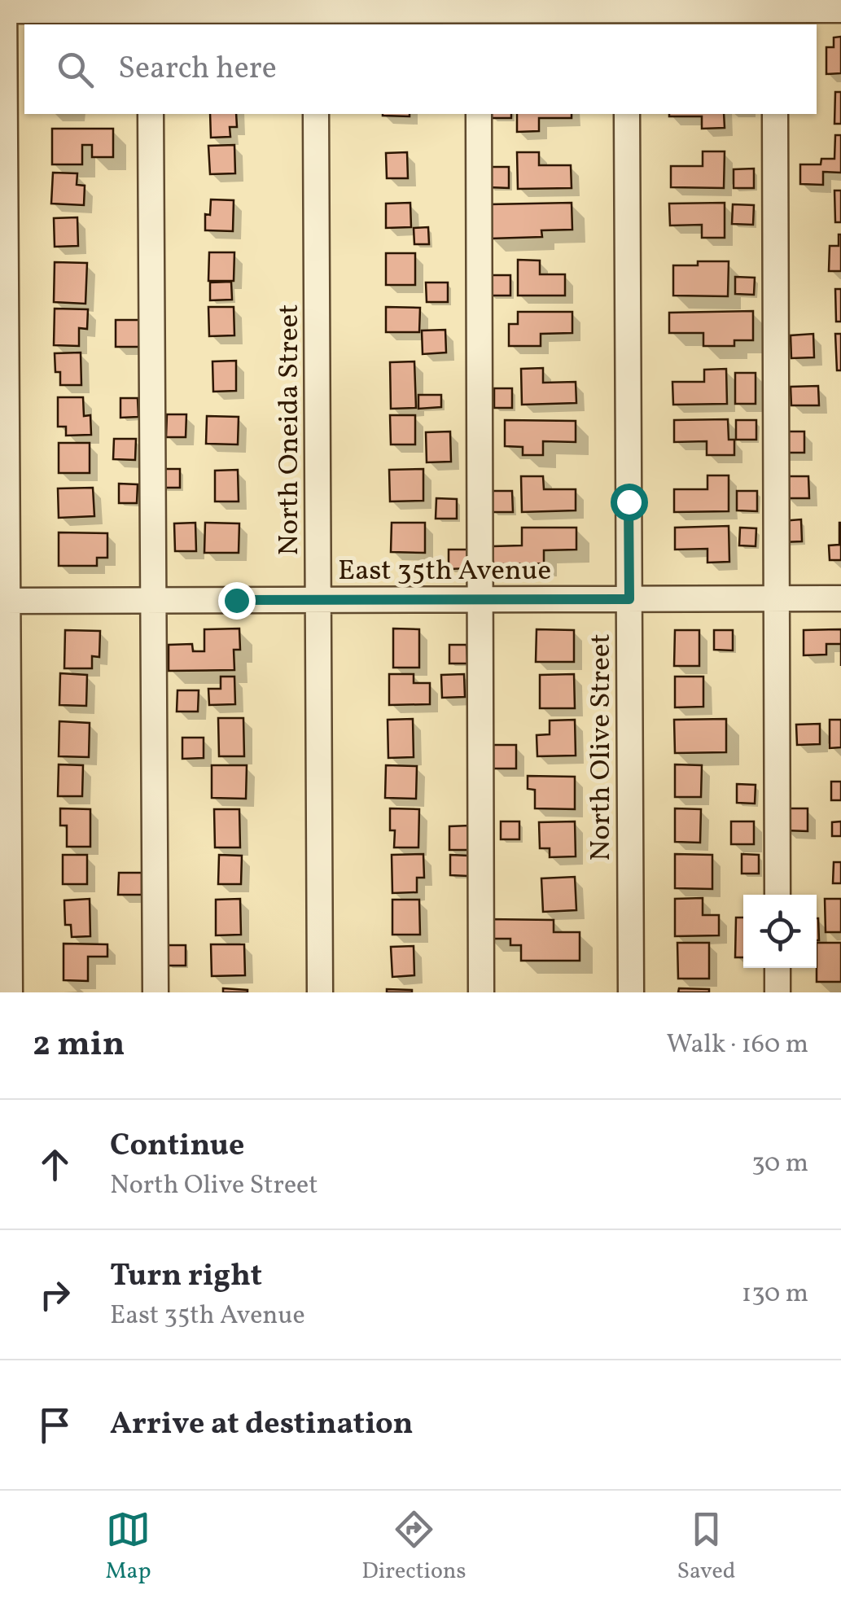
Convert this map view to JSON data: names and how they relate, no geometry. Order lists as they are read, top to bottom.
{
  "streets": {
    "street": ["North Oneida Street", "East 35th Avenue", "North Olive Street"]
  },
  "crossings": [
    ["North Oneida Street", "East 35th Avenue"],
    ["East 35th Avenue", "North Olive Street"]
  ],
  "page": {
    "search": "Search here",
    "heading": ["2 min", "Walk · 160 m"],
    "list": [
      ["Continue", "North Olive Street", "30 m"],
      ["Turn right", "East 35th Avenue", "130 m"],
      "Arrive at destination"
    ],
    "nav": ["Map", "Directions", "Saved"]
  }
}
